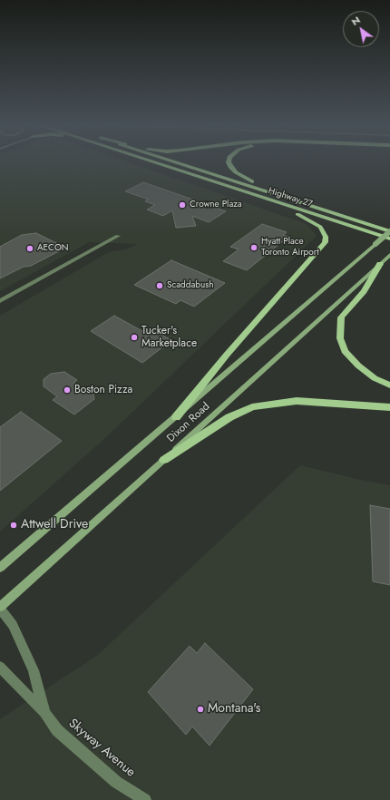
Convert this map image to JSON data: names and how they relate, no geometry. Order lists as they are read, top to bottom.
{
  "streets": {
    "main road": ["Highway 27", "Dixon Road"],
    "street": ["Skyway Avenue"]
  },
  "crossings": [
    ["Highway 27", "Dixon Road"],
    ["Dixon Road", "Skyway Avenue"]
  ],
  "places": [
    "Crowne Plaza",
    "Hyatt Place Toronto Airport",
    "AECON",
    "Scaddabush",
    "Tucker's Marketplace",
    "Boston Pizza",
    "Attwell Drive",
    "Montana's"
  ],
  "north": "top left"
}
